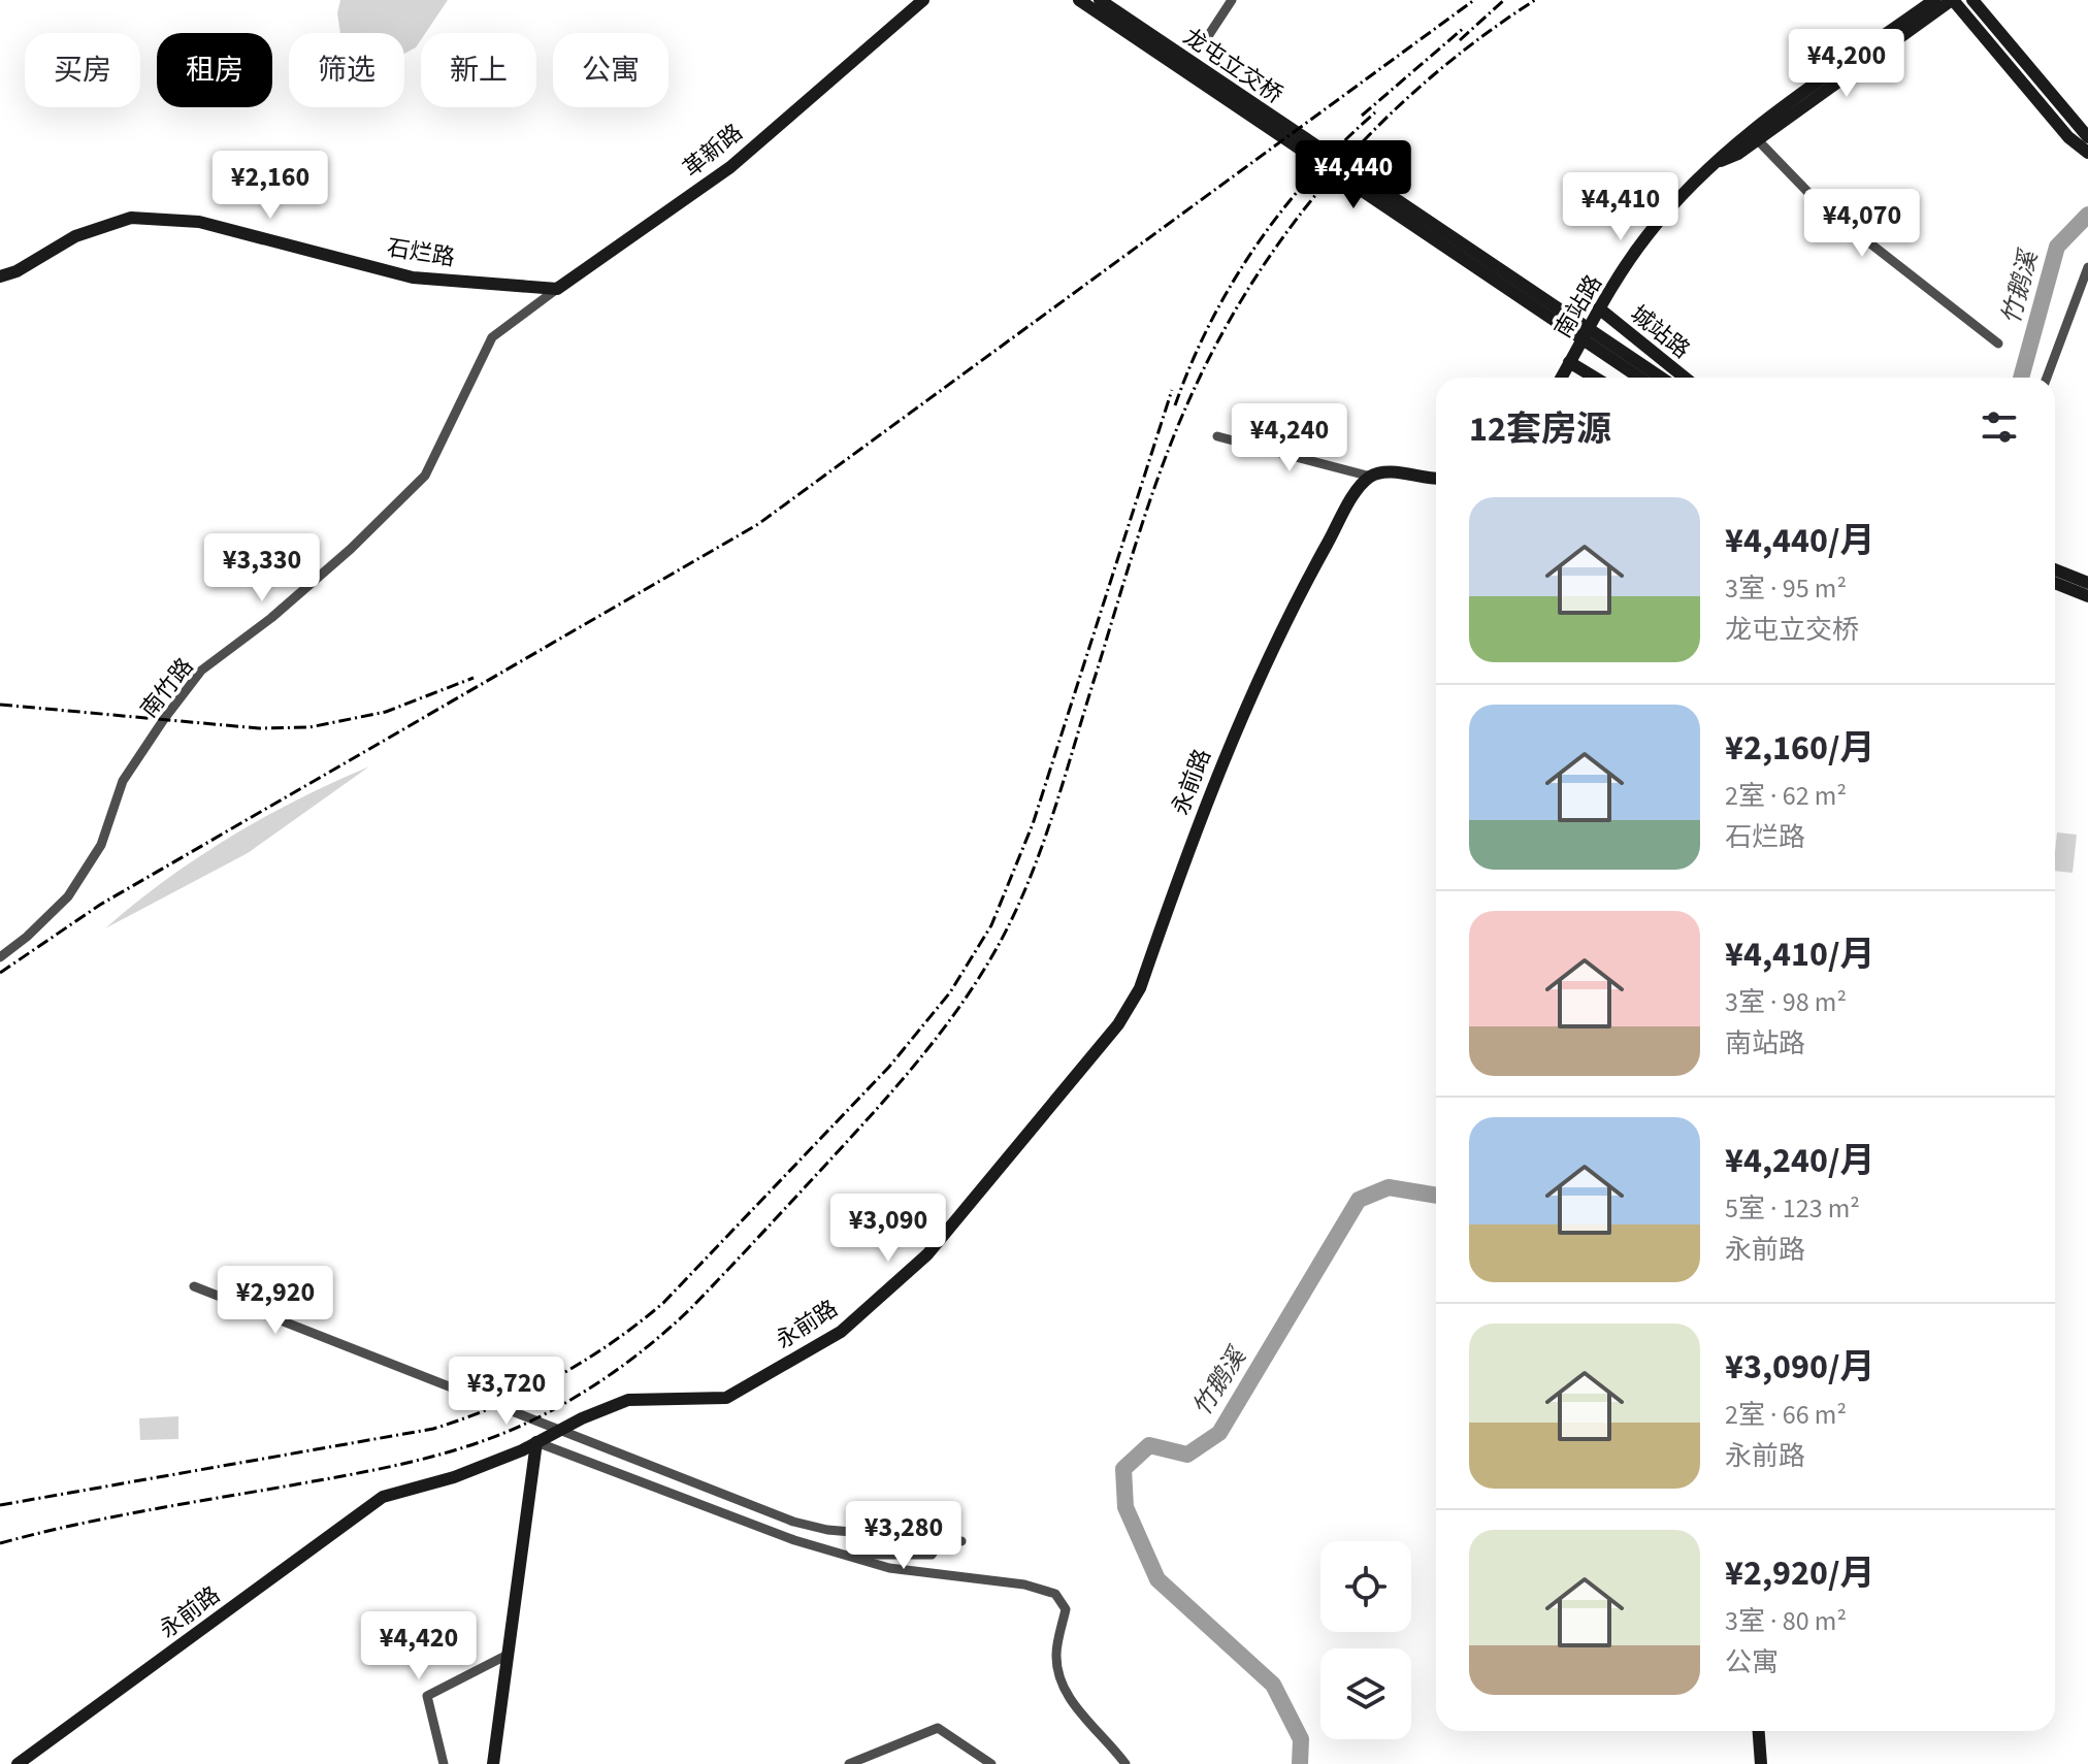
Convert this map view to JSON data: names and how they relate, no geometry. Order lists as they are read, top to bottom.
{
  "streets": {
    "street": [
      "龙屯立交桥",
      "革新路",
      "石烂路",
      "南站路",
      "城站路",
      "南竹路",
      "永前路"
    ]
  },
  "crossings": [
    ["革新路", "石烂路"],
    ["革新路", "南竹路"],
    ["石烂路", "南竹路"],
    ["南站路", "城站路"]
  ],
  "water": ["竹鹅溪"],
  "page": {
    "price": [
      "¥4,200",
      "¥4,440",
      "¥2,160",
      "¥4,410",
      "¥4,070",
      "¥4,240",
      "¥3,330",
      "¥3,090",
      "¥2,920",
      "¥3,720",
      "¥3,280",
      "¥4,420"
    ],
    "chip": [
      "买房",
      "租房",
      "筛选",
      "新上",
      "公寓"
    ],
    "heading": "12套房源",
    "list": [
      {
        "name": "¥4,440/月",
        "note": "3室 · 95 m² · 龙屯立交桥"
      },
      {
        "name": "¥2,160/月",
        "note": "2室 · 62 m² · 石烂路"
      },
      {
        "name": "¥4,410/月",
        "note": "3室 · 98 m² · 南站路"
      },
      {
        "name": "¥4,240/月",
        "note": "5室 · 123 m² · 永前路"
      },
      {
        "name": "¥3,090/月",
        "note": "2室 · 66 m² · 永前路"
      },
      {
        "name": "¥2,920/月",
        "note": "3室 · 80 m² · 公寓"
      }
    ]
  }
}
